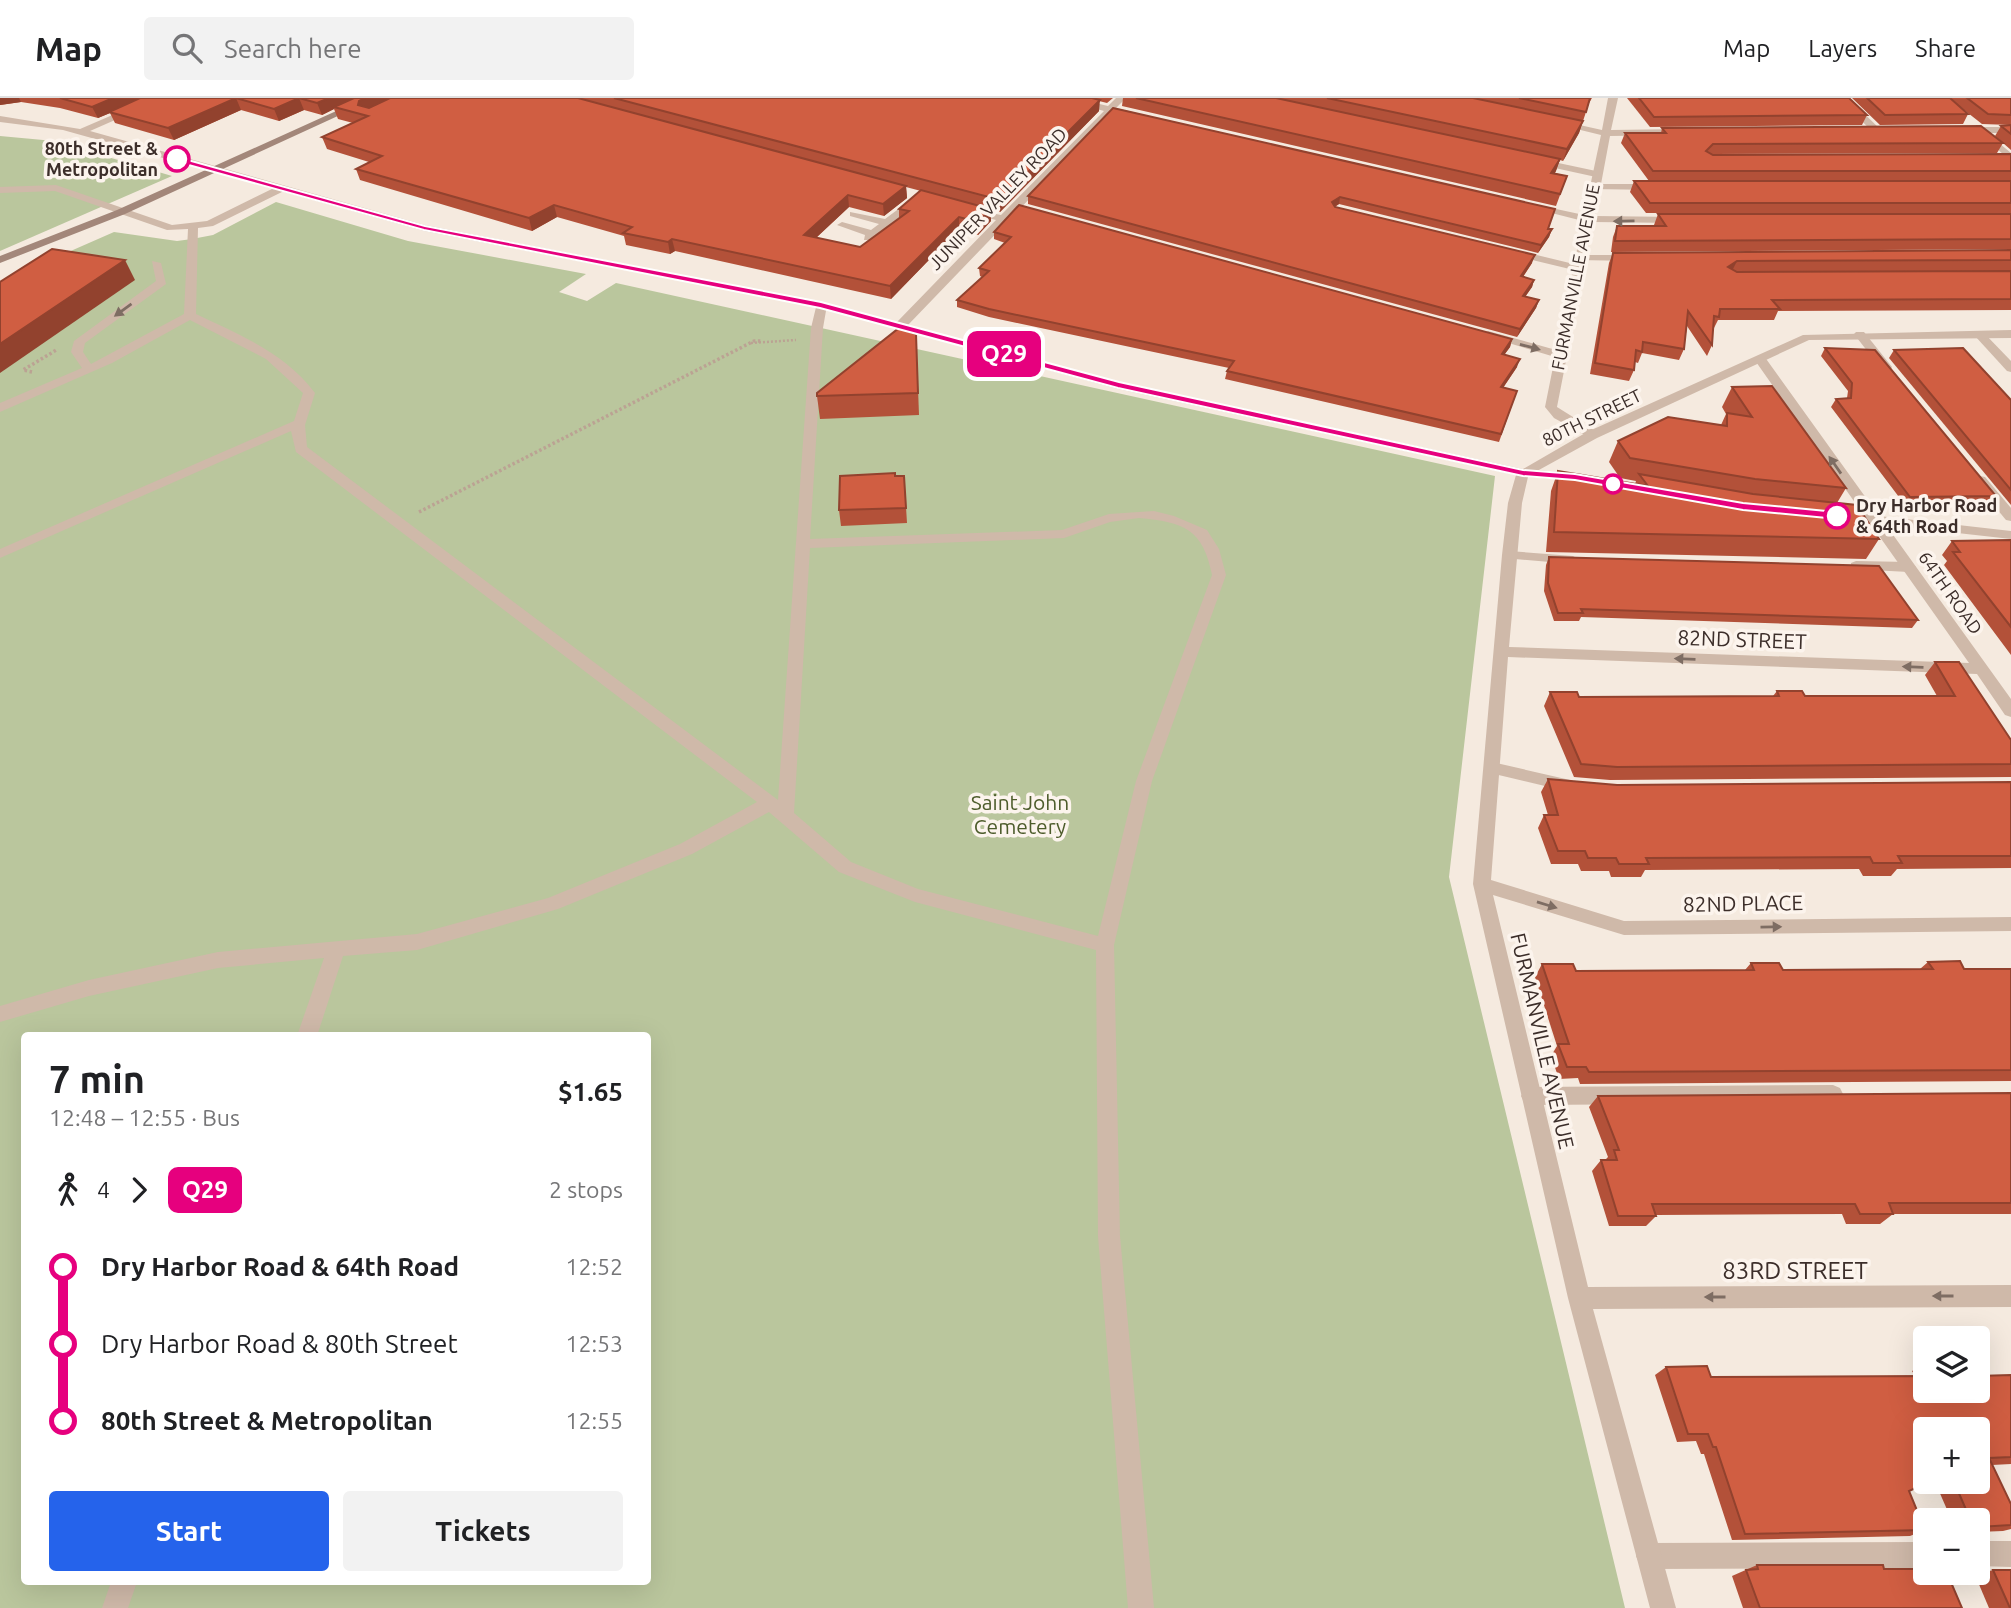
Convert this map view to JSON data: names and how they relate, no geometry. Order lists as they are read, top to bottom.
{
  "streets": {
    "street": [
      "JUNIPER VALLEY ROAD",
      "FURMANVILLE AVENUE",
      "80TH STREET",
      "64TH ROAD",
      "82ND STREET",
      "82ND PLACE",
      "83RD STREET"
    ]
  },
  "crossings": [
    ["FURMANVILLE AVENUE", "80TH STREET"],
    ["FURMANVILLE AVENUE", "82ND STREET"],
    ["FURMANVILLE AVENUE", "82ND PLACE"],
    ["FURMANVILLE AVENUE", "83RD STREET"],
    ["80TH STREET", "64TH ROAD"],
    ["64TH ROAD", "82ND STREET"]
  ],
  "one_way": ["64TH ROAD", "82ND PLACE", "83RD STREET"],
  "parks": ["Saint John Cemetery"],
  "places": ["80th Street & Metropolitan", "Dry Harbor Road & 64th Road"],
  "lines": ["bus line Q29"],
  "page": {
    "header": "Map",
    "search": "Search here",
    "nav": ["Map", "Layers", "Share"],
    "on_map": "Q29",
    "heading": ["7 min", "12:48 – 12:55 · Bus", "$1.65"],
    "legs": ["4", "Q29", "2 stops"],
    "list": [
      {
        "name": "Dry Harbor Road & 64th Road",
        "value": "12:52"
      },
      {
        "name": "Dry Harbor Road & 80th Street",
        "value": "12:53"
      },
      {
        "name": "80th Street & Metropolitan",
        "value": "12:55"
      }
    ],
    "map_buttons": ["+", "−"],
    "buttons": ["Start", "Tickets"]
  }
}
